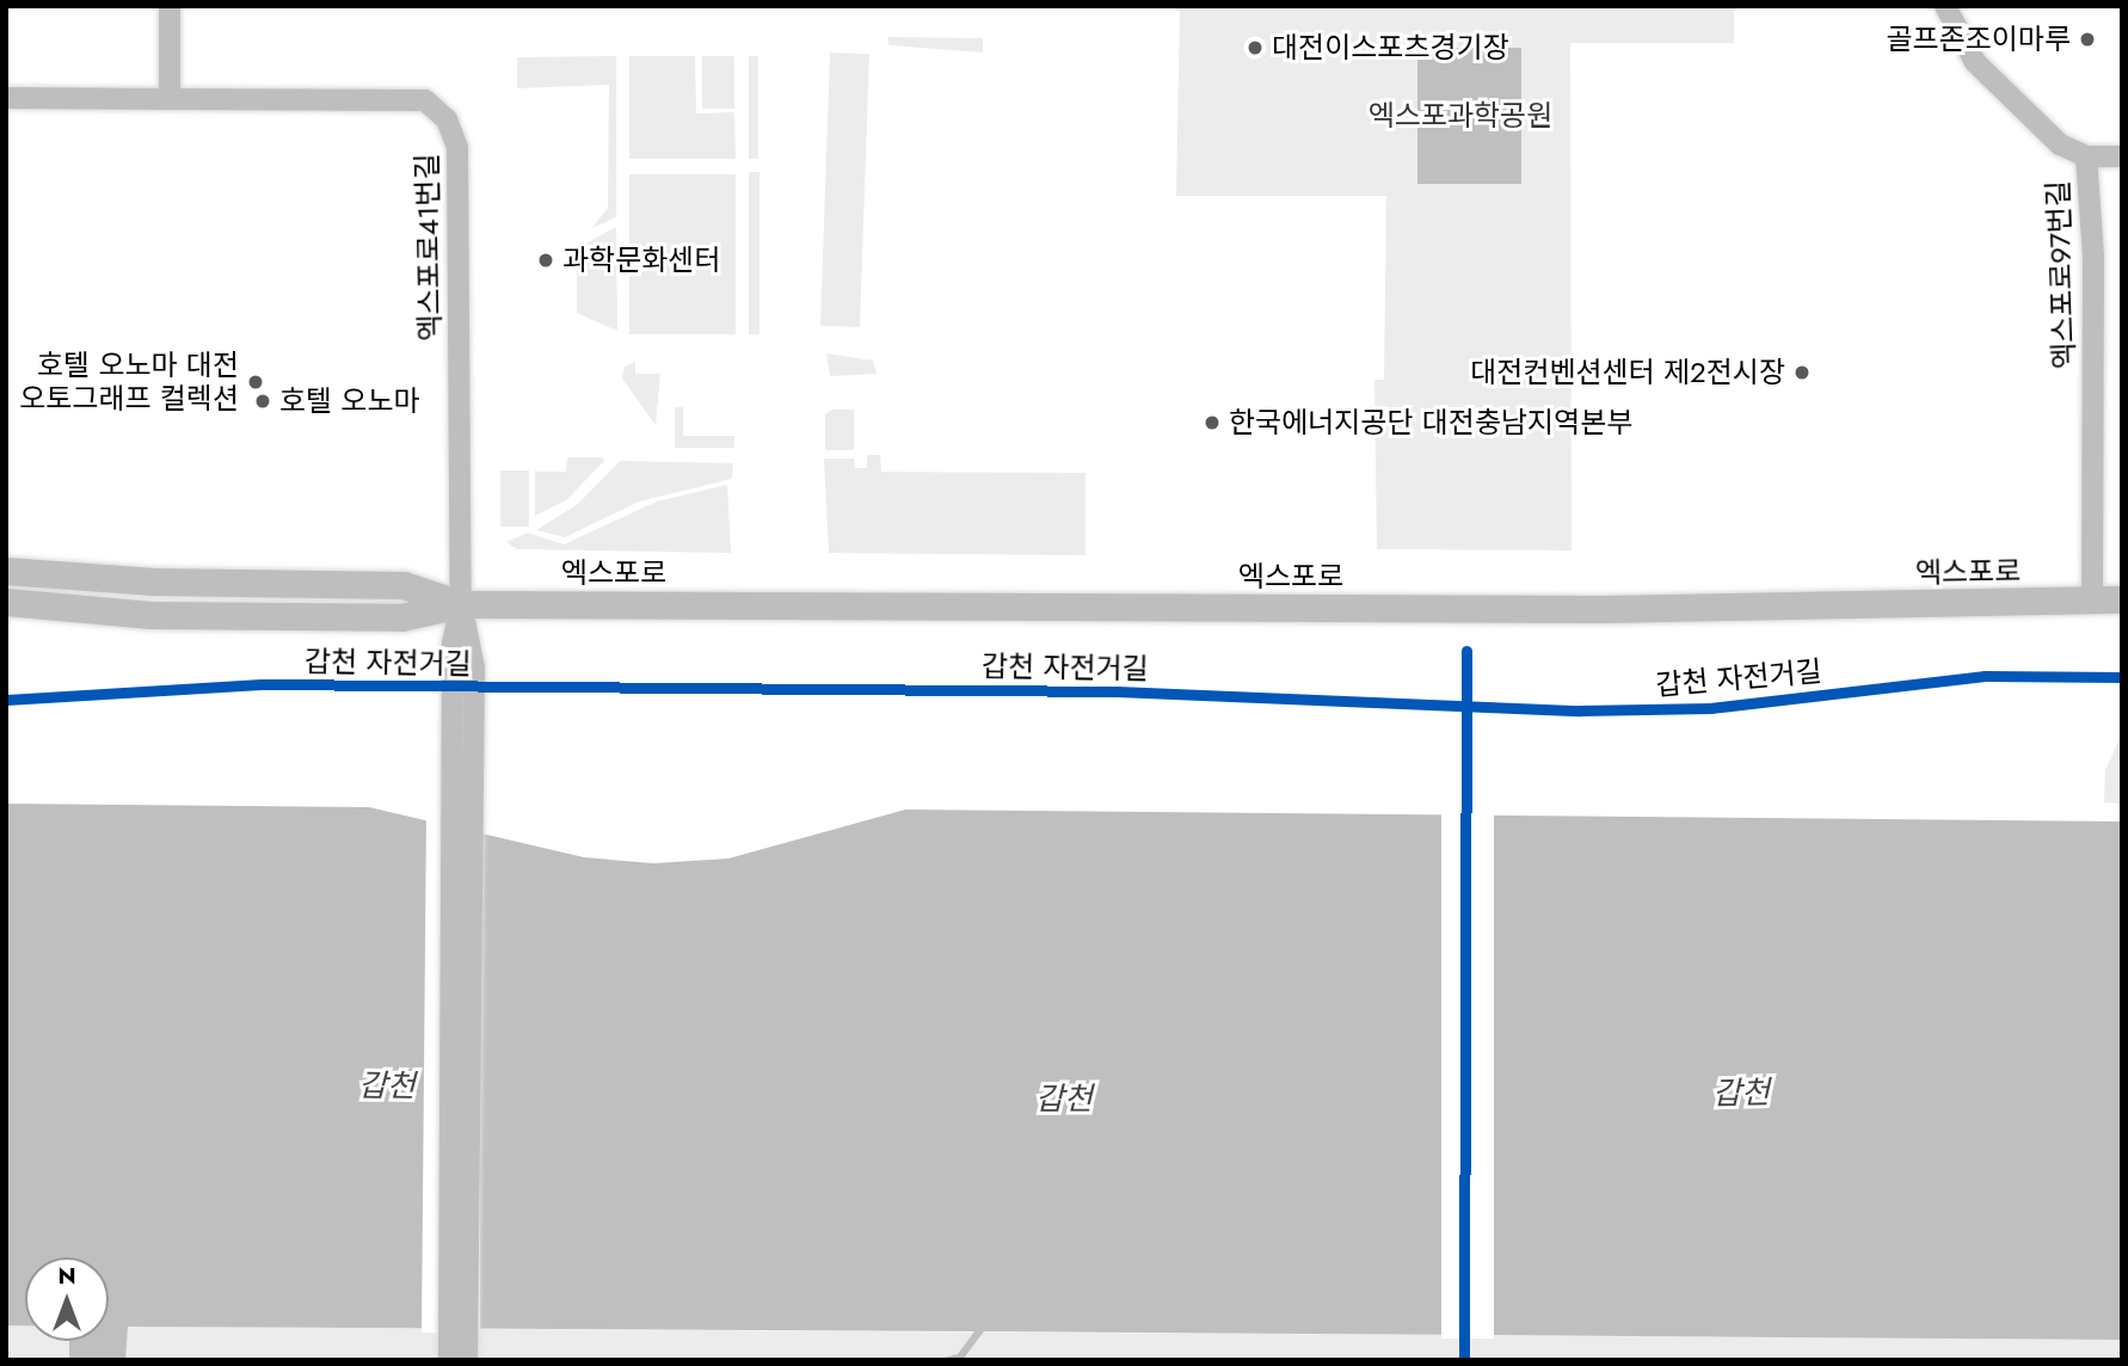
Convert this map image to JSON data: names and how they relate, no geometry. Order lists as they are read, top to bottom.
{
  "streets": {
    "main road": ["엑스포로"],
    "street": ["엑스포로41번길", "엑스포로97번길"],
    "cycle path": ["갑천 자전거길"]
  },
  "crossings": [
    ["엑스포로41번길", "엑스포로"],
    ["엑스포로97번길", "엑스포로"]
  ],
  "water": ["갑천"],
  "parks": ["엑스포과학공원"],
  "places": [
    "골프존조이마루",
    "대전이스포츠경기장",
    "과학문화센터",
    "대전컨벤션센터 제2전시장",
    "호텔 오노마 대전 오토그래프 컬렉션",
    "호텔 오노마",
    "한국에너지공단 대전충남지역본부"
  ],
  "north": "top"
}
